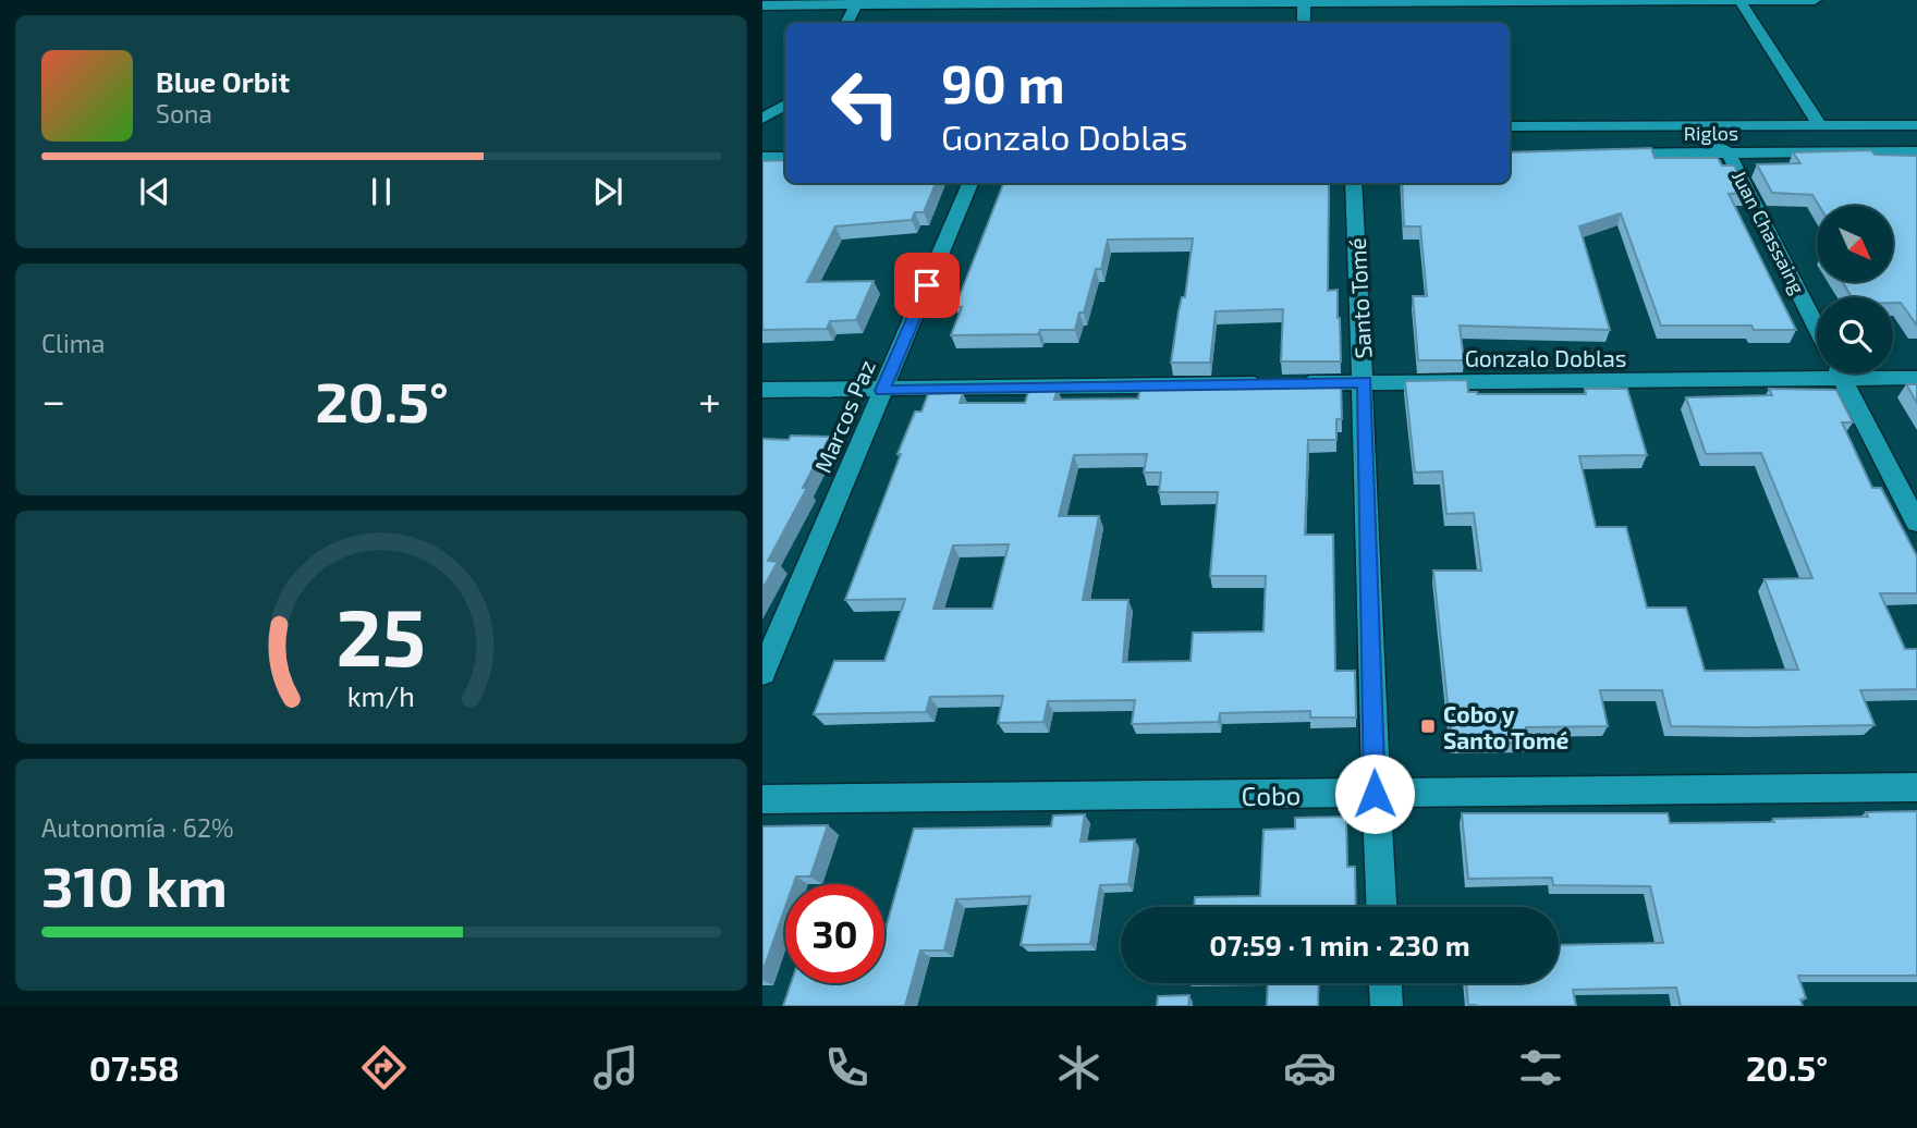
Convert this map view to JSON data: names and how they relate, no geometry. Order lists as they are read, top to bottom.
{
  "streets": {
    "street": [
      "Riglos",
      "Juan Chassaing",
      "Santo Tomé",
      "Gonzalo Doblas",
      "Marcos Paz",
      "Cobo"
    ]
  },
  "crossings": [
    ["Riglos", "Juan Chassaing"],
    ["Santo Tomé", "Gonzalo Doblas"],
    ["Santo Tomé", "Cobo"],
    ["Gonzalo Doblas", "Marcos Paz"]
  ],
  "places": {
    "transit": ["Cobo y Santo Tomé"]
  },
  "north": "bottom right",
  "page": {
    "turn": ["90 m", "Gonzalo Doblas"],
    "song": ["Blue Orbit", "Sona"],
    "tile": [
      "Clima",
      ["Autonomía · 62%", "310 km"]
    ],
    "heat": ["−", "20.5°", "+"],
    "limit": "30",
    "trip": "07:59 · 1 min · 230 m",
    "tabs": ["07:58", "20.5°"],
    "gauge": ["25", "km/h"]
  }
}
